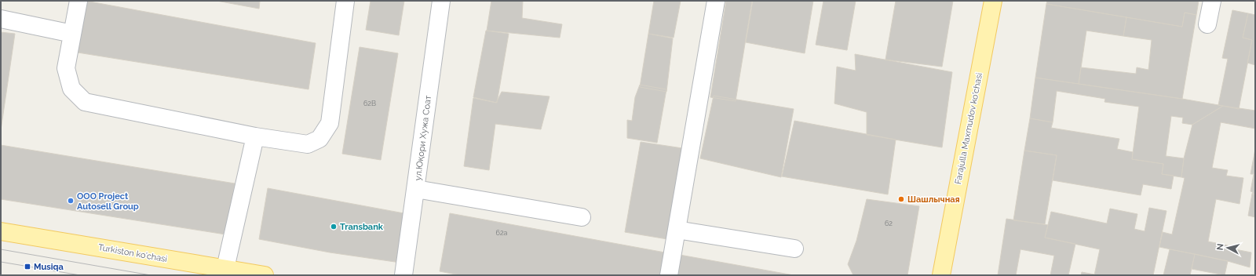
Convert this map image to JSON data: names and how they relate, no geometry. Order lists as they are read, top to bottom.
{
  "streets": {
    "main road": ["Farajulla Maxmudov ko'chasi", "Turkiston ko'chasi"],
    "lane": ["ул.Юқори Хужа Соат"]
  },
  "places": {
    "other": ["Шашлычная", "OOO Project Autosell Group", "Transbank"],
    "transit": ["Musiqa"]
  },
  "house_numbers": ["62В", "62", "62а"],
  "north": "left"
}
